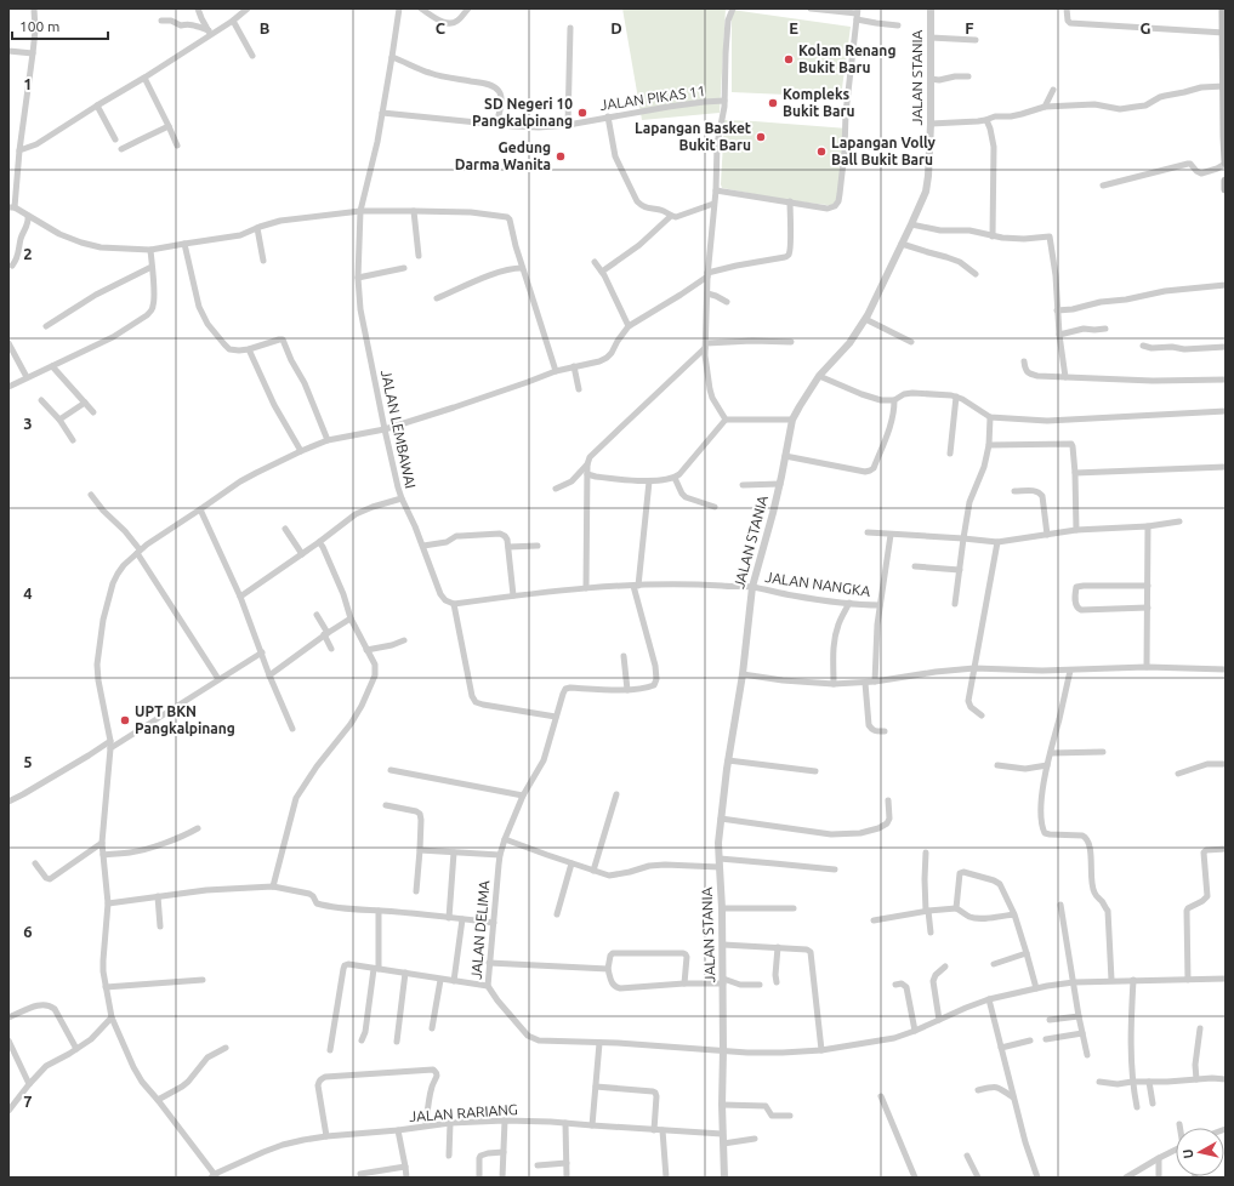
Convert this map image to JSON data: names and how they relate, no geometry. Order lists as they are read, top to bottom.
{
  "streets": {
    "street": [
      "JALAN STANIA",
      "JALAN PIKAS 11",
      "JALAN LEMBAWAI",
      "JALAN NANGKA",
      "JALAN DELIMA",
      "JALAN RARIANG"
    ]
  },
  "crossings": [
    ["JALAN STANIA", "JALAN NANGKA"],
    ["JALAN STANIA", "JALAN DELIMA"],
    ["JALAN STANIA", "JALAN RARIANG"],
    ["JALAN PIKAS 11", "JALAN LEMBAWAI"]
  ],
  "places": [
    "Kolam Renang Bukit Baru",
    "Kompleks Bukit Baru",
    "SD Negeri 10 Pangkalpinang",
    "Lapangan Basket Bukit Baru",
    "Lapangan Volly Ball Bukit Baru",
    "Gedung Darma Wanita",
    "UPT BKN Pangkalpinang"
  ],
  "scale_bar": "100 m",
  "north": "left",
  "grid": {
    "columns": [
      "B",
      "C",
      "D",
      "E",
      "F",
      "G"
    ],
    "rows": [
      "1",
      "2",
      "3",
      "4",
      "5",
      "6",
      "7"
    ]
  }
}
